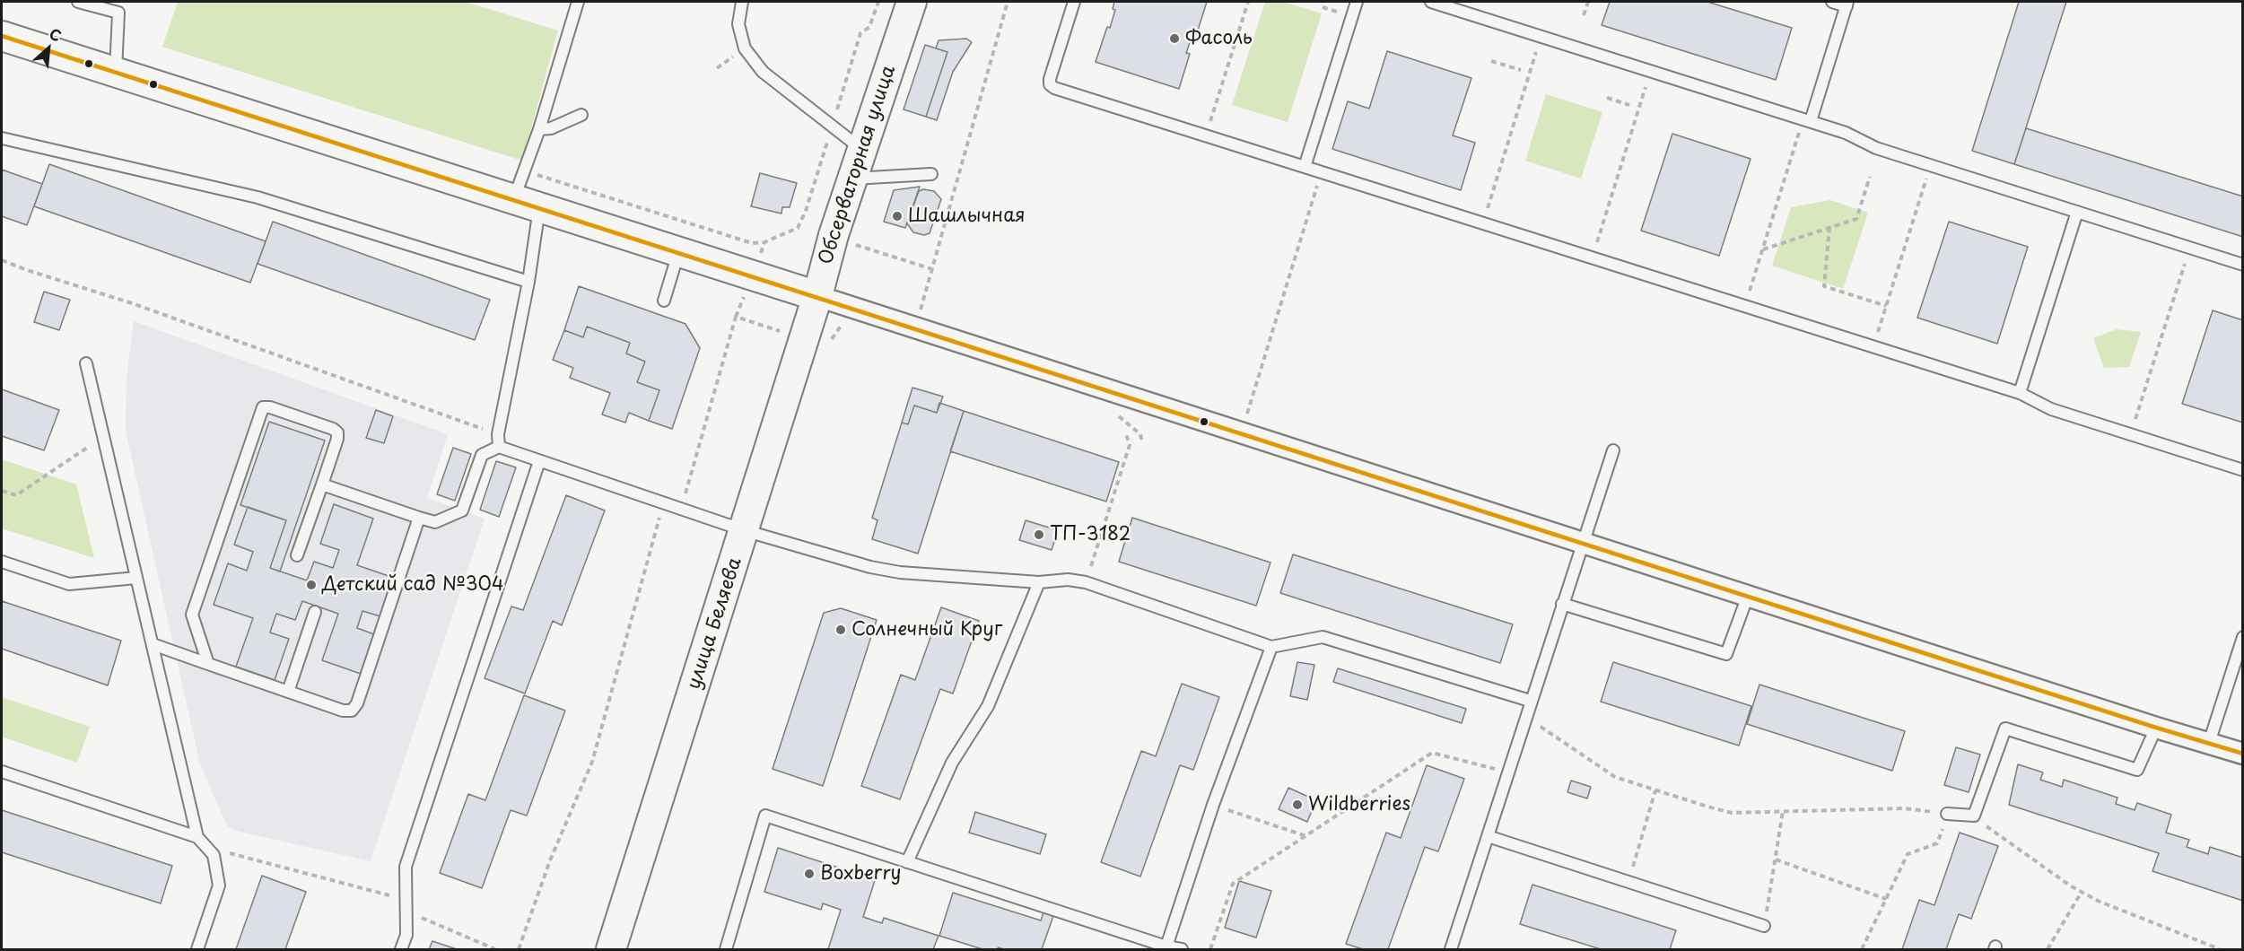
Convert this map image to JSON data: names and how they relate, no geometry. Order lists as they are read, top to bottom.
{
  "streets": {
    "main road": ["Обсерваторная улица", "улица Беляева"]
  },
  "crossings": [
    ["Обсерваторная улица", "улица Беляева"]
  ],
  "places": [
    "Фасоль",
    "Шашлычная",
    "ТП-3182",
    "Детский сад №304",
    "Солнечный Круг",
    "Wildberries",
    "Boxberry"
  ],
  "north": "top right"
}
